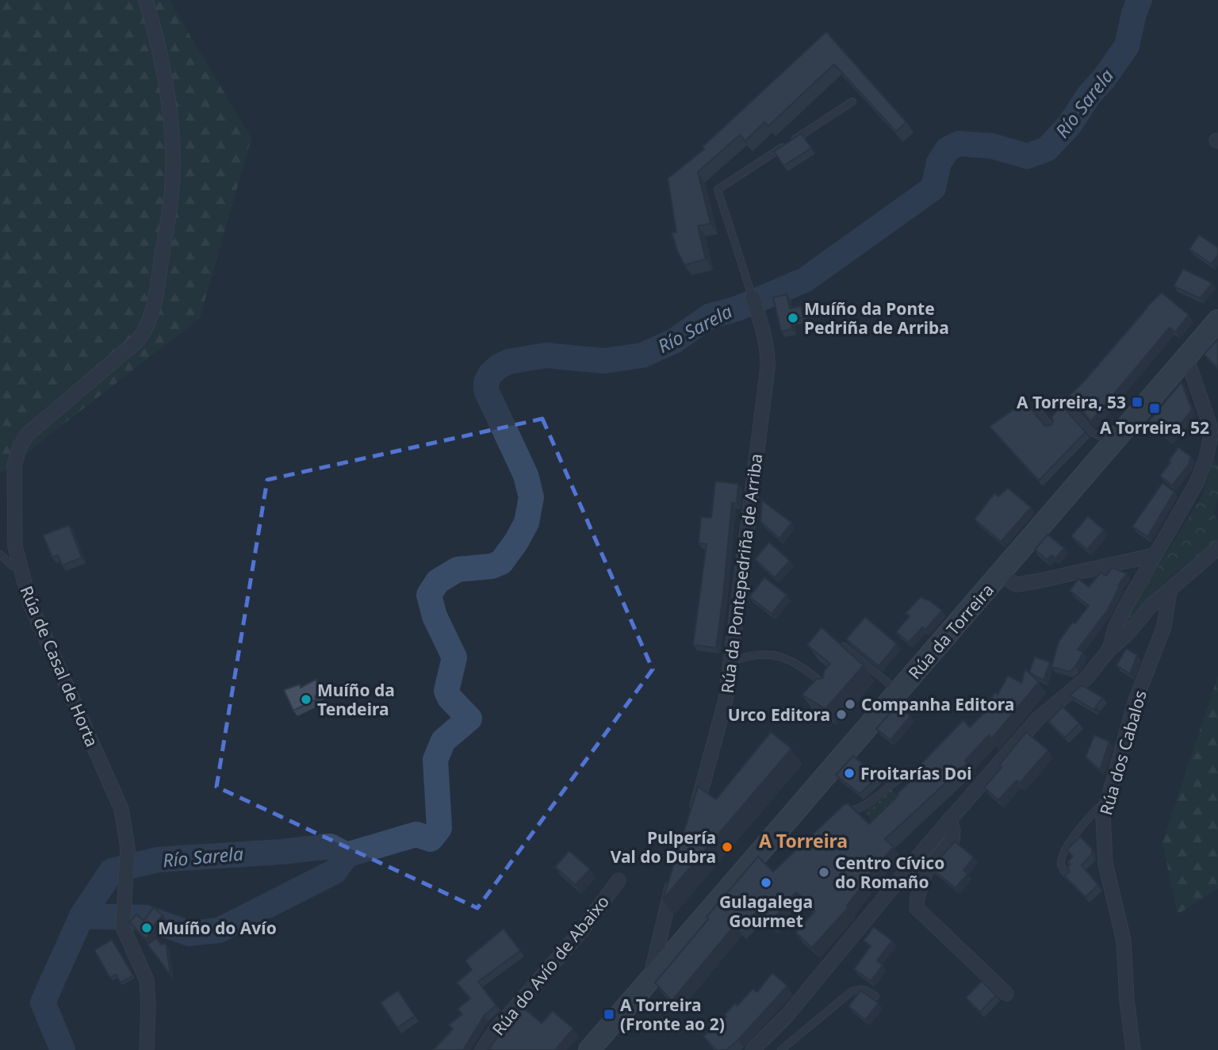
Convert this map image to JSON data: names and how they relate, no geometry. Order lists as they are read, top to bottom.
{
  "streets": {
    "main road": ["Rúa da Torreira"],
    "street": [
      "Rúa da Pontepedriña de Arriba",
      "Rúa de Casal de Horta",
      "Rúa dos Cabalos",
      "Rúa do Avío de Abaixo"
    ]
  },
  "districts": ["A Torreira"],
  "water": ["Río Sarela"],
  "places": {
    "other": [
      "Muíño da Ponte Pedriña de Arriba",
      "Muíño da Tendeira",
      "Companha Editora",
      "Urco Editora",
      "Froitarías Doi",
      "Pulpería Val do Dubra",
      "Centro Cívico do Romaño",
      "Gulagalega Gourmet",
      "Muíño do Avío"
    ],
    "transit": ["A Torreira, 53", "A Torreira, 52", "A Torreira (Fronte ao 2)"]
  }
}
